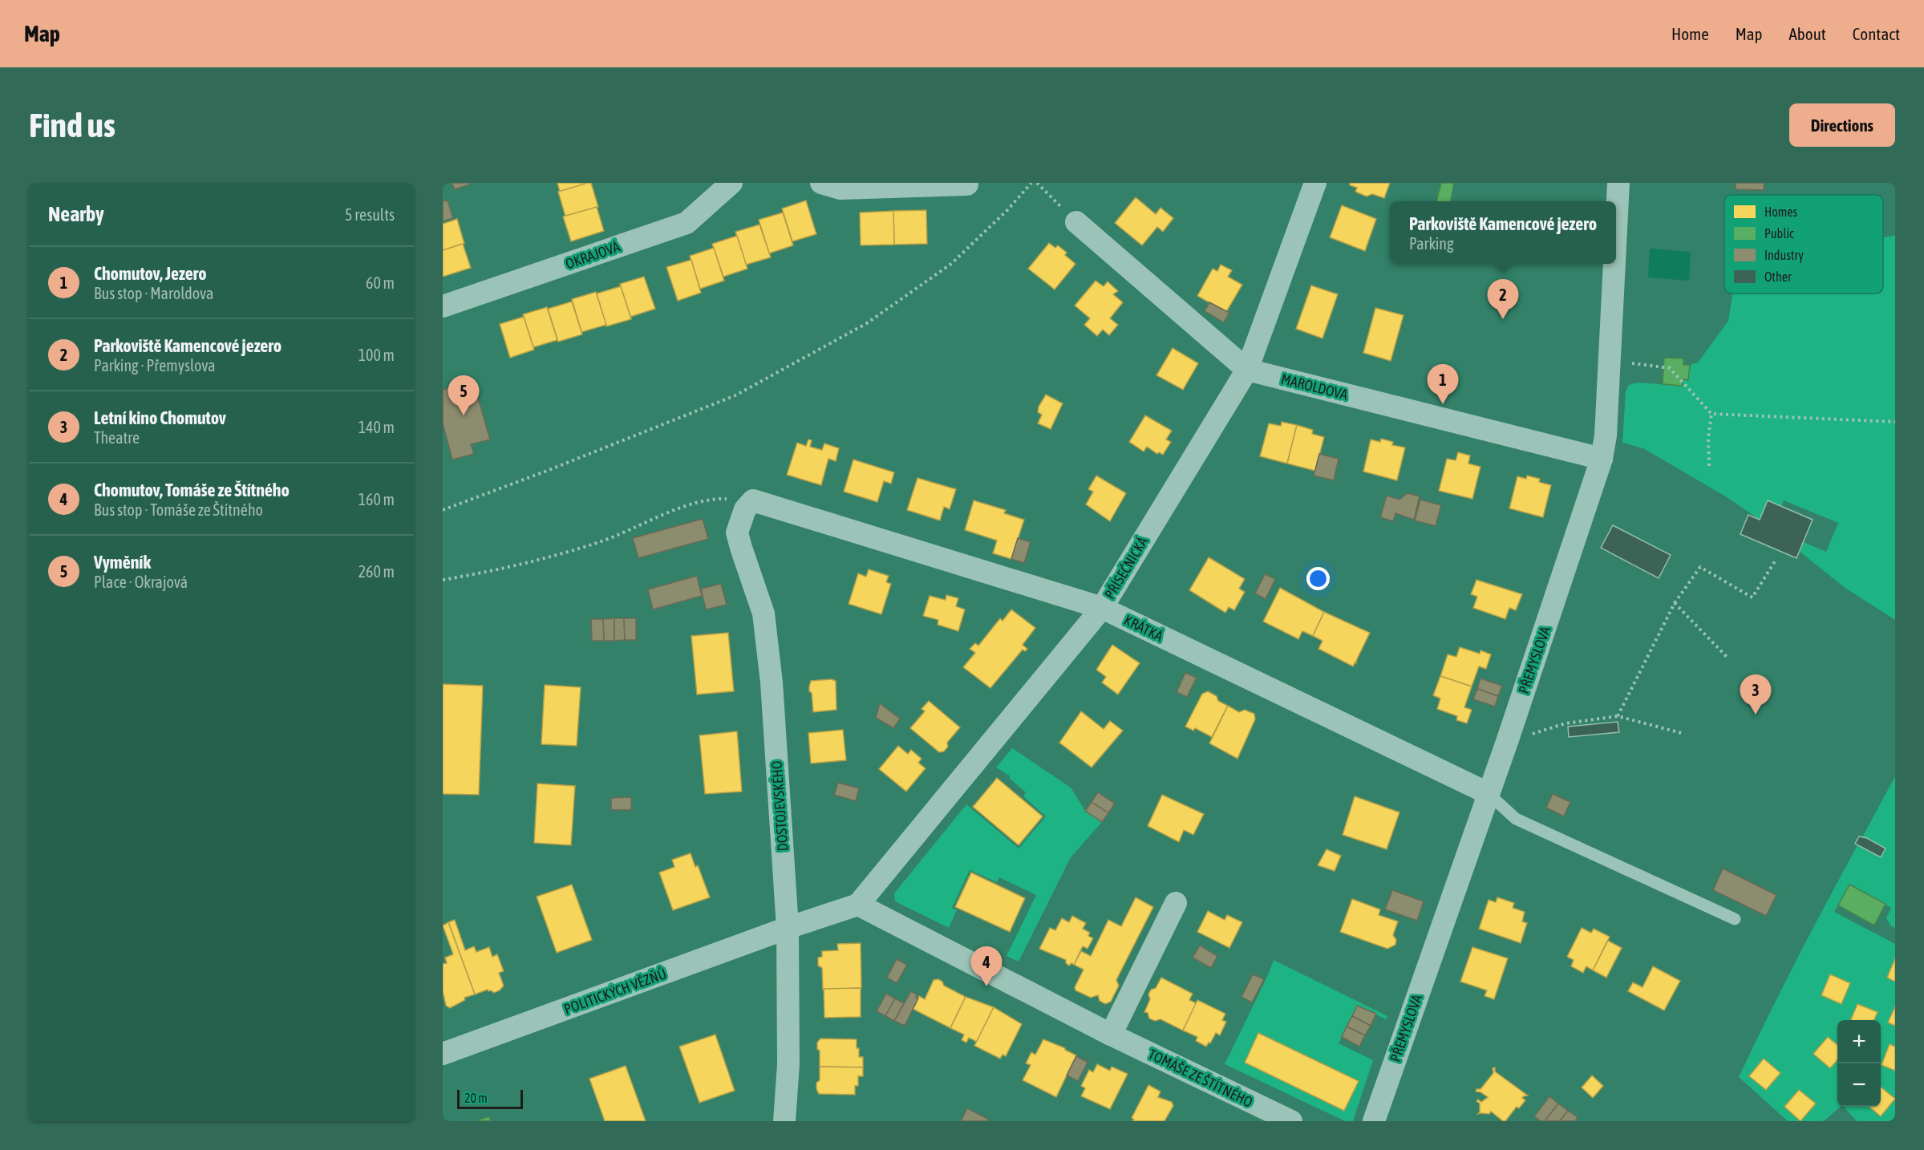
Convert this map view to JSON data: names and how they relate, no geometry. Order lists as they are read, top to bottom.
{
  "streets": {
    "street": [
      "OKRAJOVÁ",
      "MAROLDOVA",
      "PŘÍSEČNICKÁ",
      "KRÁTKÁ",
      "PŘEMYSLOVA",
      "DOSTOJEVSKÉHO",
      "POLITICKÝCH VĚZŇŮ",
      "TOMÁŠE ZE ŠTÍTNÉHO"
    ]
  },
  "crossings": [
    ["MAROLDOVA", "PŘÍSEČNICKÁ"],
    ["MAROLDOVA", "PŘEMYSLOVA"],
    ["PŘÍSEČNICKÁ", "KRÁTKÁ"],
    ["PŘÍSEČNICKÁ", "TOMÁŠE ZE ŠTÍTNÉHO"],
    ["KRÁTKÁ", "PŘEMYSLOVA"],
    ["KRÁTKÁ", "DOSTOJEVSKÉHO"],
    ["DOSTOJEVSKÉHO", "POLITICKÝCH VĚZŇŮ"]
  ],
  "legend": [
    "Homes",
    "Public",
    "Industry",
    "Other"
  ],
  "scale_bar": "20 m",
  "page": {
    "header": "Map",
    "nav": [
      "Home",
      "Map",
      "About",
      "Contact"
    ],
    "buttons": "Directions",
    "title": "Find us",
    "heading": ["Nearby", "5 results"],
    "popup": ["Parkoviště Kamencové jezero", "Parking"],
    "list": [
      {
        "mark": "1",
        "name": "Chomutov, Jezero",
        "note": "Bus stop · Maroldova",
        "value": "60 m"
      },
      {
        "mark": "2",
        "name": "Parkoviště Kamencové jezero",
        "note": "Parking · Přemyslova",
        "value": "100 m"
      },
      {
        "mark": "3",
        "name": "Letní kino Chomutov",
        "note": "Theatre",
        "value": "140 m"
      },
      {
        "mark": "4",
        "name": "Chomutov, Tomáše ze Štítného",
        "note": "Bus stop · Tomáše ze Štítného",
        "value": "160 m"
      },
      {
        "mark": "5",
        "name": "Vyměník",
        "note": "Place · Okrajová",
        "value": "260 m"
      }
    ],
    "pins": [
      "2",
      "1",
      "5",
      "3",
      "4"
    ],
    "map_buttons": ["+", "−"],
    "scale": "20 m"
  }
}
